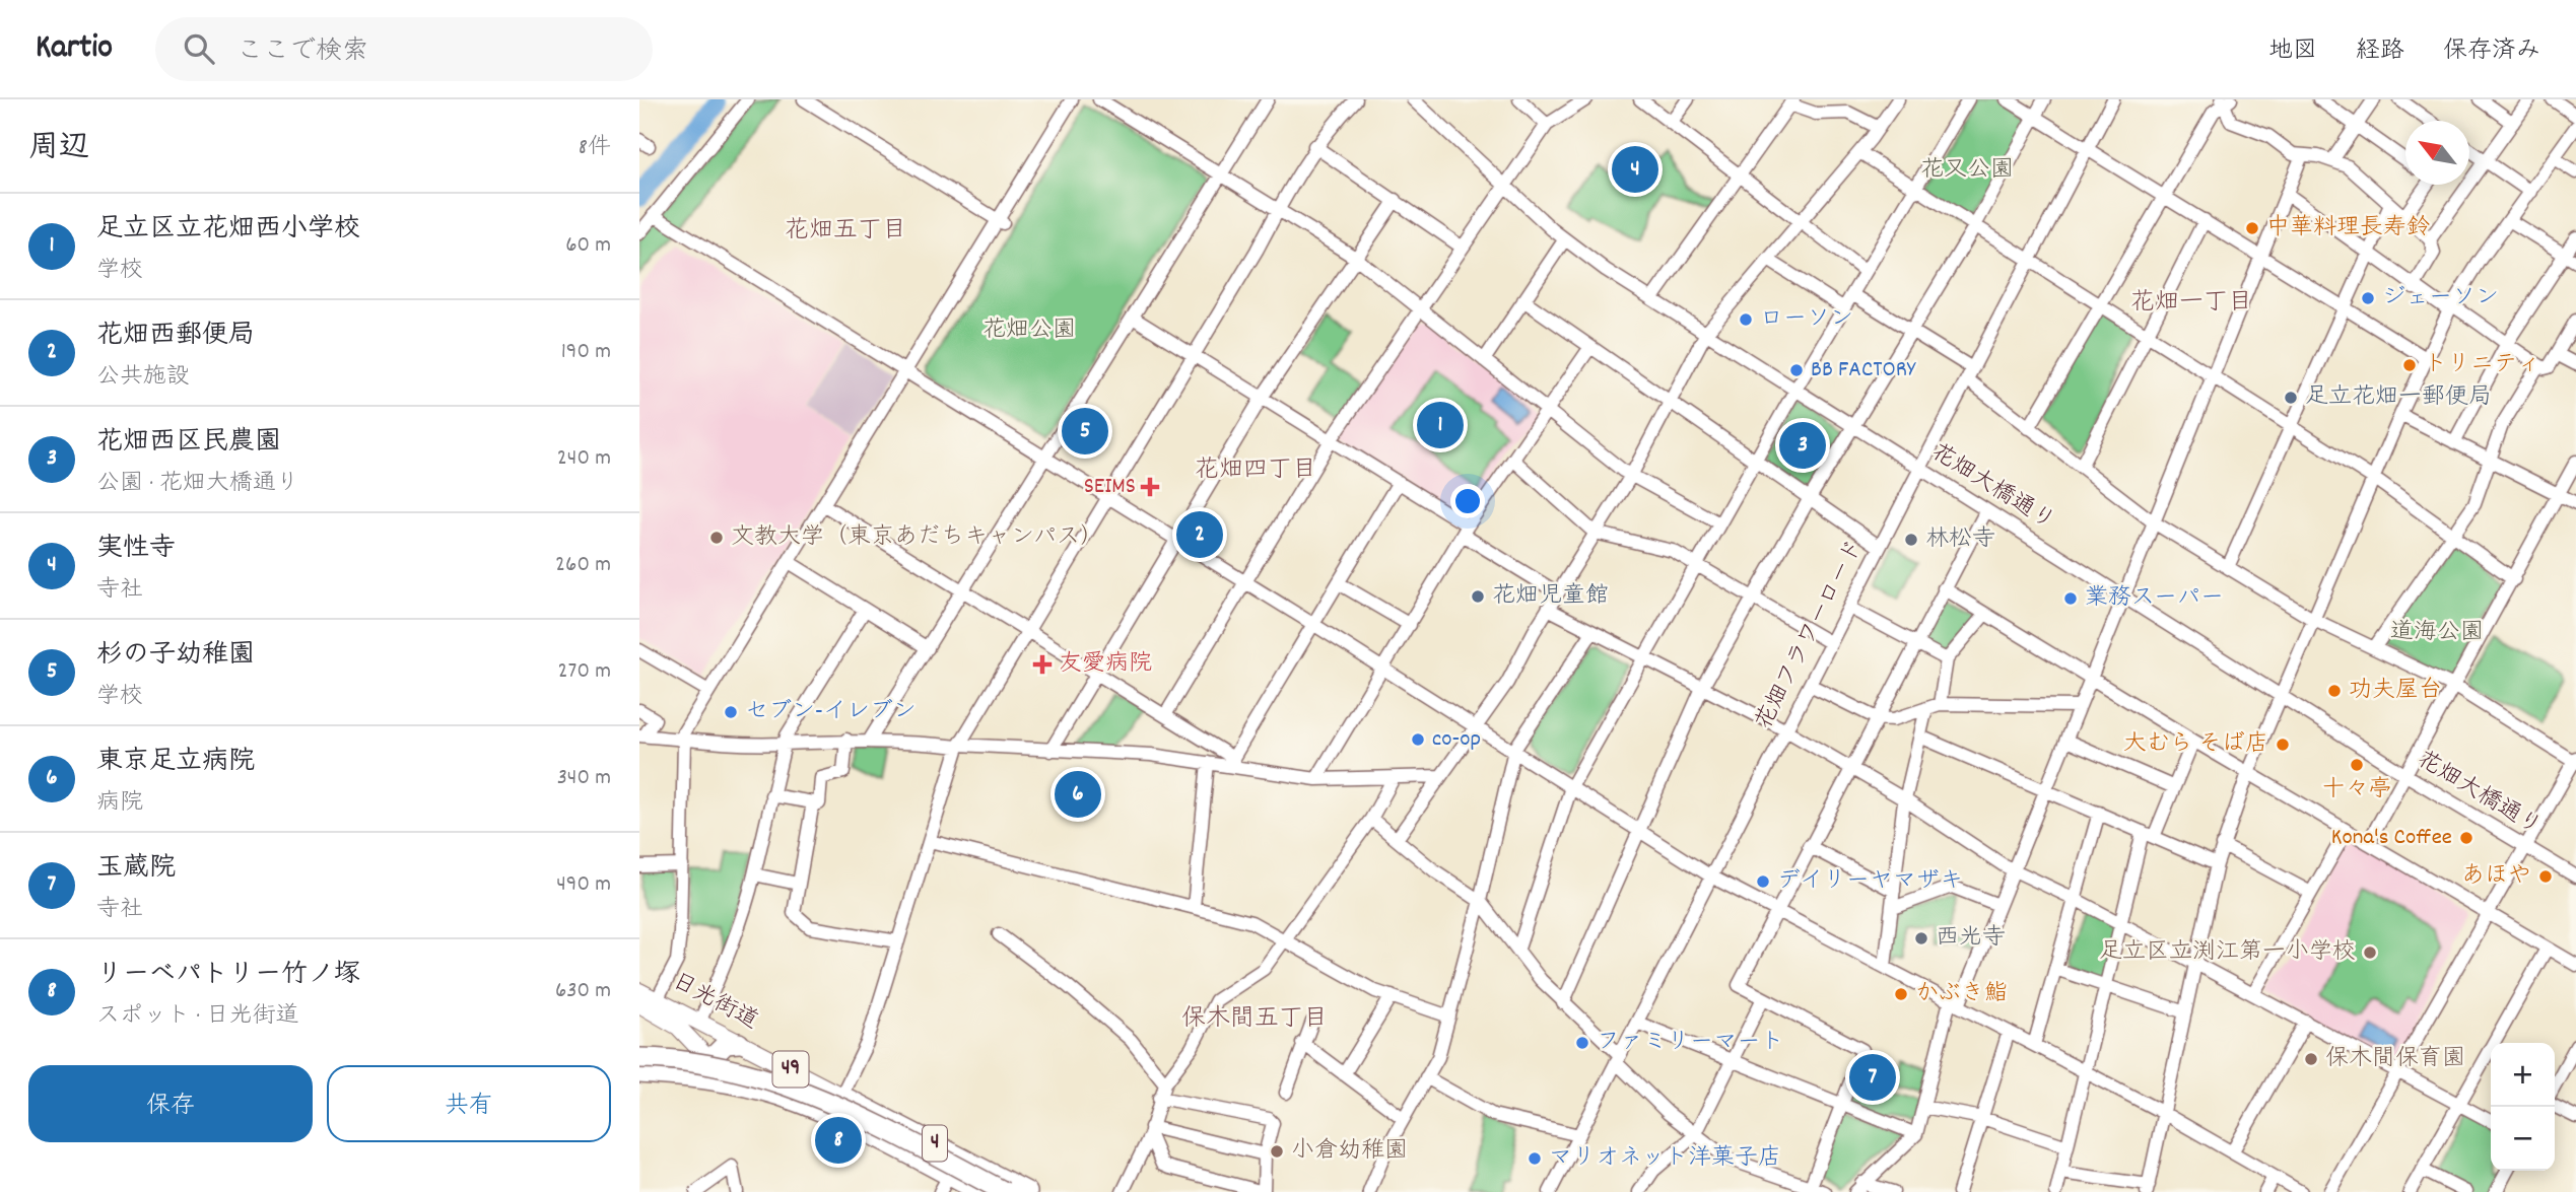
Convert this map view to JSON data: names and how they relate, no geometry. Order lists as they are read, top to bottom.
{
  "streets": {
    "highway": ["4"],
    "main road": ["日光街道", "49"],
    "street": ["花畑大橋通り", "花畑フラワーロード"]
  },
  "crossings": [
    ["花畑大橋通り", "花畑フラワーロード"],
    ["日光街道", "4"]
  ],
  "districts": [
    "花畑五丁目",
    "花畑一丁目",
    "花畑四丁目",
    "保木間五丁目"
  ],
  "parks": ["花又公園", "花畑公園", "道海公園"],
  "places": {
    "other": [
      "中華料理長寿鈴",
      "ジェーソン",
      "ローソン",
      "トリニティ",
      "BB FACTORY",
      "足立花畑一郵便局",
      "文教大学（東京あだちキャンパス）",
      "林松寺",
      "花畑児童館",
      "業務スーパー",
      "功夫屋台",
      "セブン-イレブン",
      "co-op",
      "大むら そば店",
      "十々亭",
      "Kona's Coffee",
      "あほや",
      "デイリーヤマザキ",
      "西光寺",
      "足立区立渕江第一小学校",
      "かぶき鮨",
      "ファミリーマート",
      "保木間保育園",
      "小倉幼稚園",
      "マリオネット洋菓子店"
    ],
    "health": ["SEIMS", "友愛病院"]
  },
  "north": "top left",
  "page": {
    "header": "Kartio",
    "search": "ここで検索",
    "nav": ["地図", "経路", "保存済み"],
    "heading": ["周辺", "8件"],
    "pins": [
      "4",
      "1",
      "5",
      "3",
      "2",
      "6",
      "7",
      "8"
    ],
    "list": [
      {
        "mark": "1",
        "name": "足立区立花畑西小学校",
        "note": "学校",
        "value": "60 m"
      },
      {
        "mark": "2",
        "name": "花畑西郵便局",
        "note": "公共施設",
        "value": "190 m"
      },
      {
        "mark": "3",
        "name": "花畑西区民農園",
        "note": "公園 · 花畑大橋通り",
        "value": "240 m"
      },
      {
        "mark": "4",
        "name": "実性寺",
        "note": "寺社",
        "value": "260 m"
      },
      {
        "mark": "5",
        "name": "杉の子幼稚園",
        "note": "学校",
        "value": "270 m"
      },
      {
        "mark": "6",
        "name": "東京足立病院",
        "note": "病院",
        "value": "340 m"
      },
      {
        "mark": "7",
        "name": "玉蔵院",
        "note": "寺社",
        "value": "490 m"
      },
      {
        "mark": "8",
        "name": "リーベパトリー竹ノ塚",
        "note": "スポット · 日光街道",
        "value": "630 m"
      }
    ],
    "map_buttons": ["+", "−"],
    "buttons": ["保存", "共有"]
  }
}
